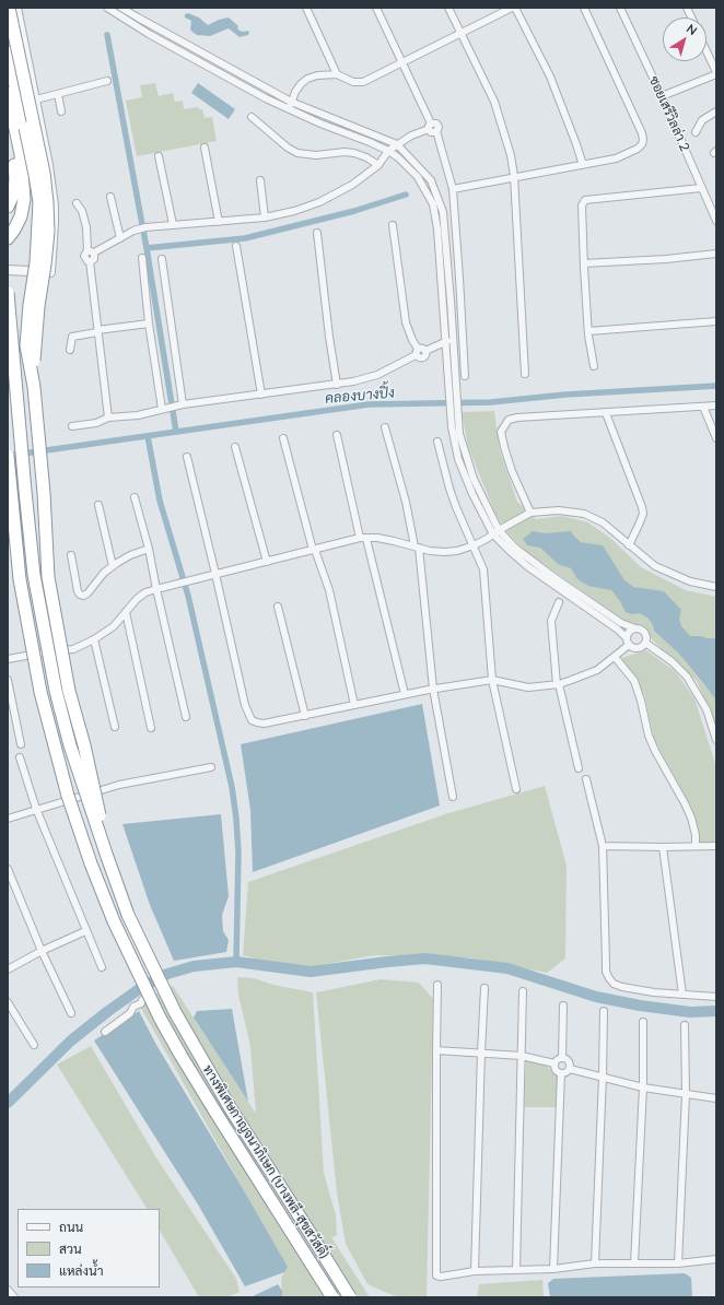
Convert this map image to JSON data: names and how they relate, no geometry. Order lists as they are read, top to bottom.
{
  "streets": {
    "highway": ["ทางพิเศษกาญจนาภิเษก (บางพลี-สุขสวัสดิ์)"],
    "street": ["ซอยเสรีวิลล่า 2"]
  },
  "water": ["คลองบางปิ้ง"],
  "legend": ["ถนน", "สวน", "แหล่งน้ำ"],
  "north": "top right"
}
